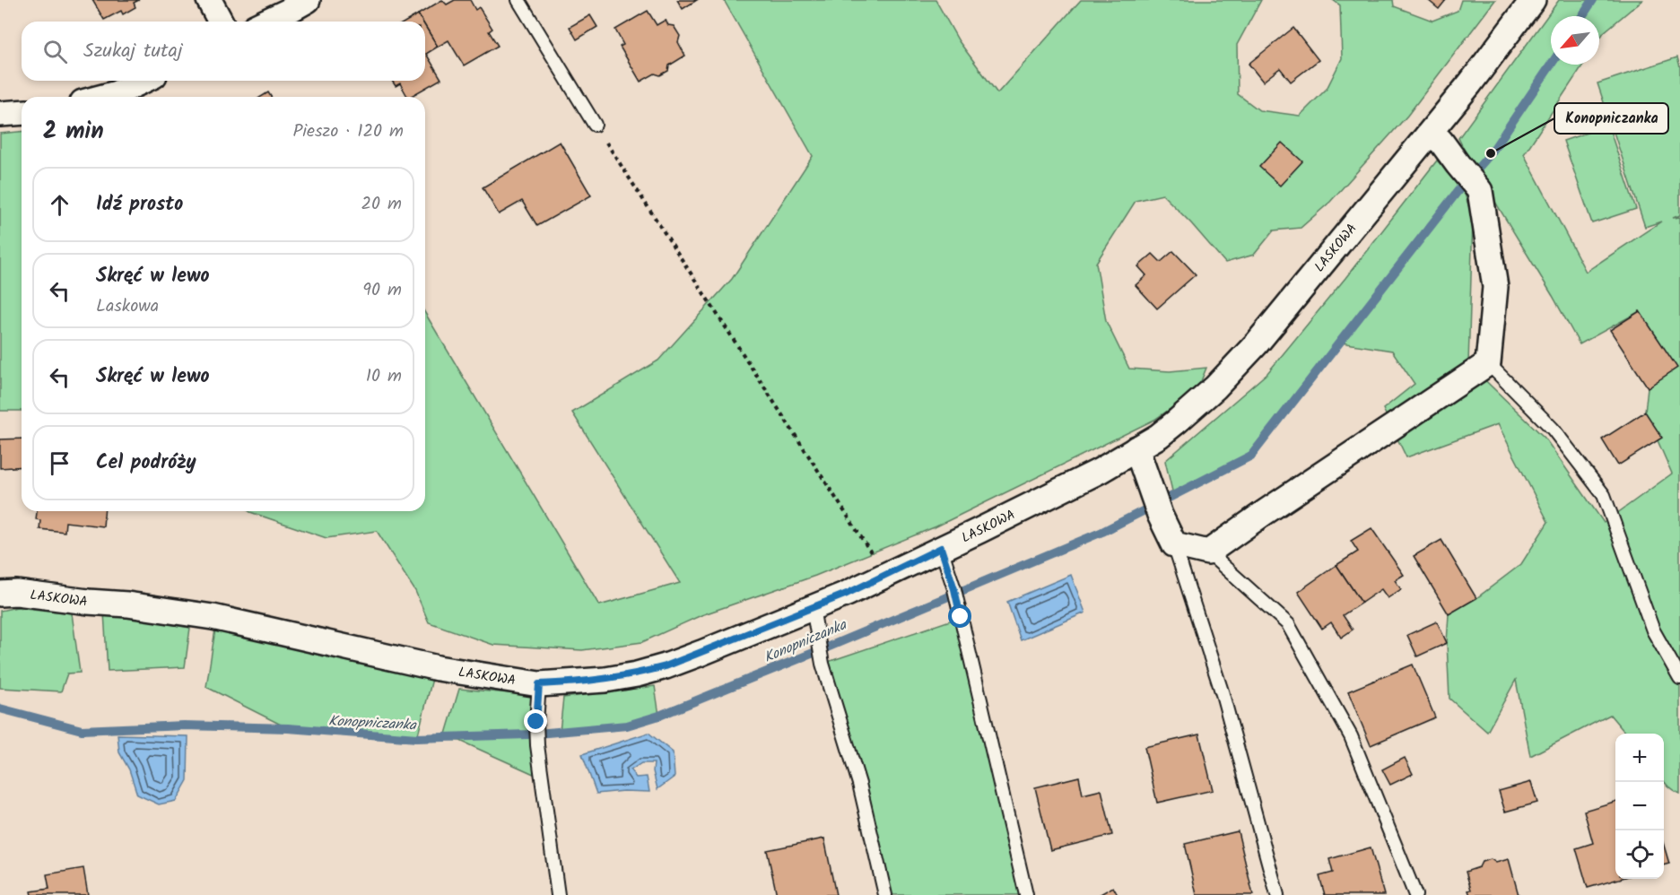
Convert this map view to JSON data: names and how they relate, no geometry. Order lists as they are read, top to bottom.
{
  "streets": {
    "street": ["LASKOWA"]
  },
  "water": ["Konopniczanka"],
  "places": ["Konopniczanka"],
  "north": "bottom left",
  "page": {
    "search": "Szukaj tutaj",
    "heading": ["2 min", "Pieszo · 120 m"],
    "list": [
      ["Idź prosto", "20 m"],
      ["Skręć w lewo", "Laskowa", "90 m"],
      ["Skręć w lewo", "10 m"],
      "Cel podróży"
    ],
    "map_buttons": ["+", "−"]
  }
}
